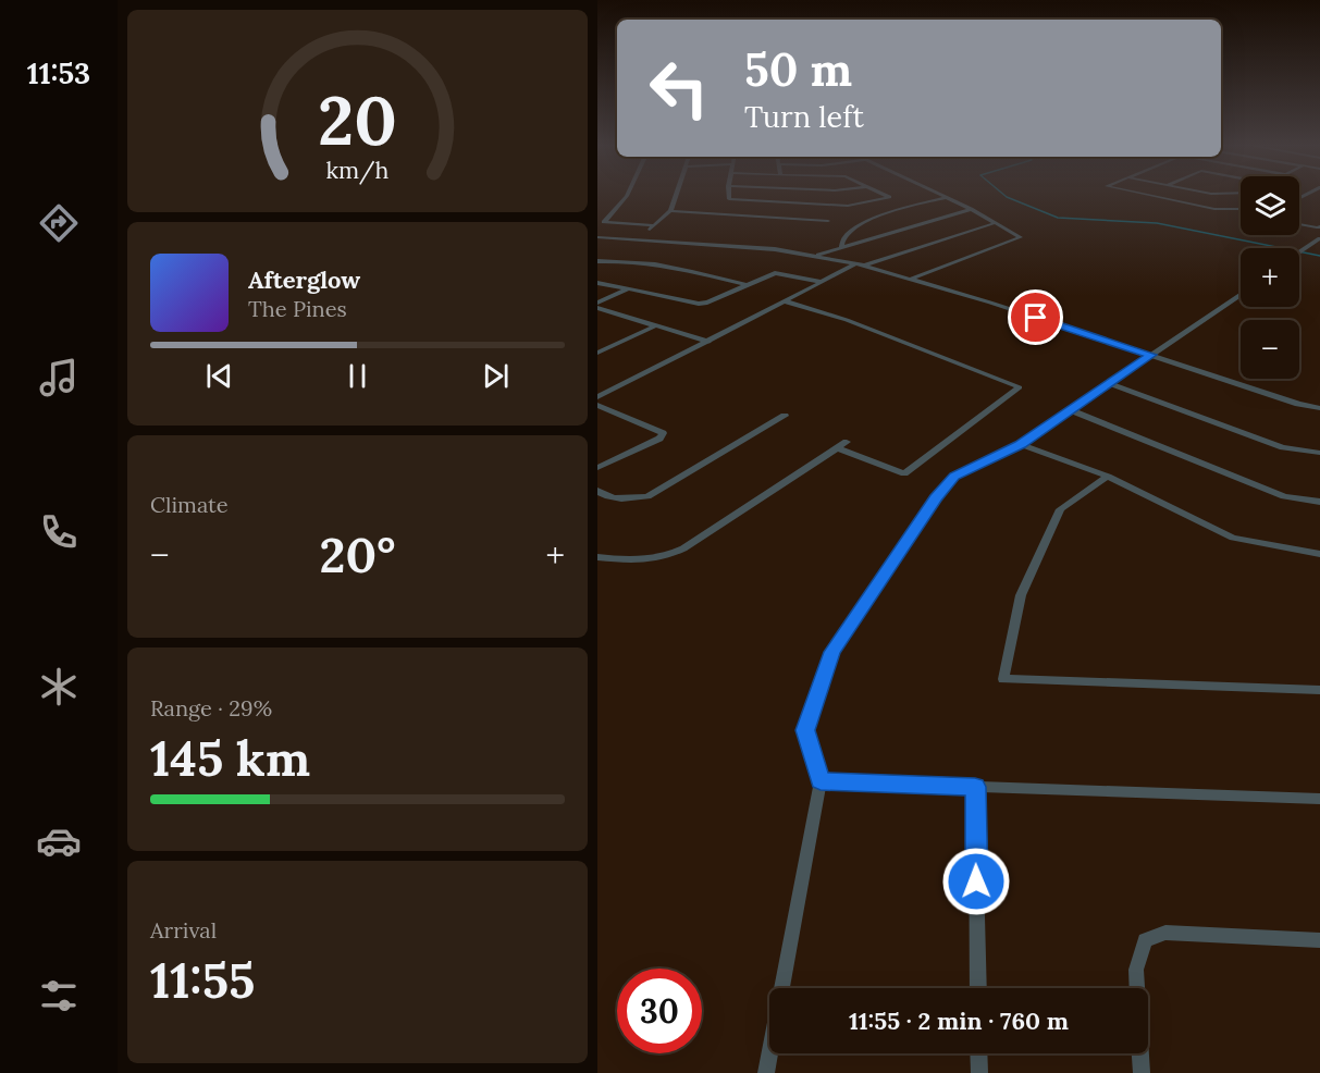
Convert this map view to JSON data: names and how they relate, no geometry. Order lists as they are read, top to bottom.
{
  "page": {
    "tabs": "11:53",
    "turn": ["50 m", "Turn left"],
    "map_buttons": ["+", "−"],
    "song": ["Afterglow", "The Pines"],
    "tile": [
      "Climate",
      ["Range · 29%", "145 km"],
      ["Arrival", "11:55"]
    ],
    "heat": ["−", "20°", "+"],
    "limit": "30",
    "trip": "11:55 · 2 min · 760 m",
    "gauge": ["20", "km/h"]
  }
}
